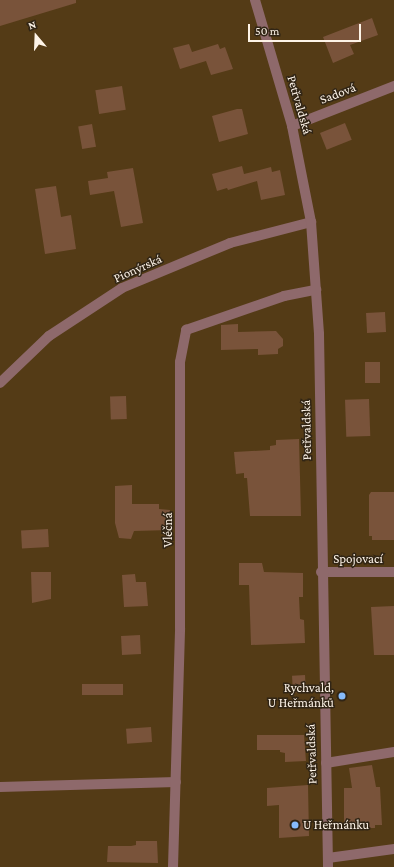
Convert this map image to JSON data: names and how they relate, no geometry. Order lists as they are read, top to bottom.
{
  "streets": {
    "street": [
      "Sadová",
      "Petřvaldská",
      "Pionýrská",
      "Vléčná",
      "Spojovací"
    ]
  },
  "crossings": [
    ["Sadová", "Petřvaldská"],
    ["Petřvaldská", "Pionýrská"],
    ["Petřvaldská", "Vléčná"],
    ["Petřvaldská", "Spojovací"]
  ],
  "places": ["Rychvald, U Heřmánků", "U Heřmánku"],
  "scale_bar": "50 m",
  "north": "top"
}
